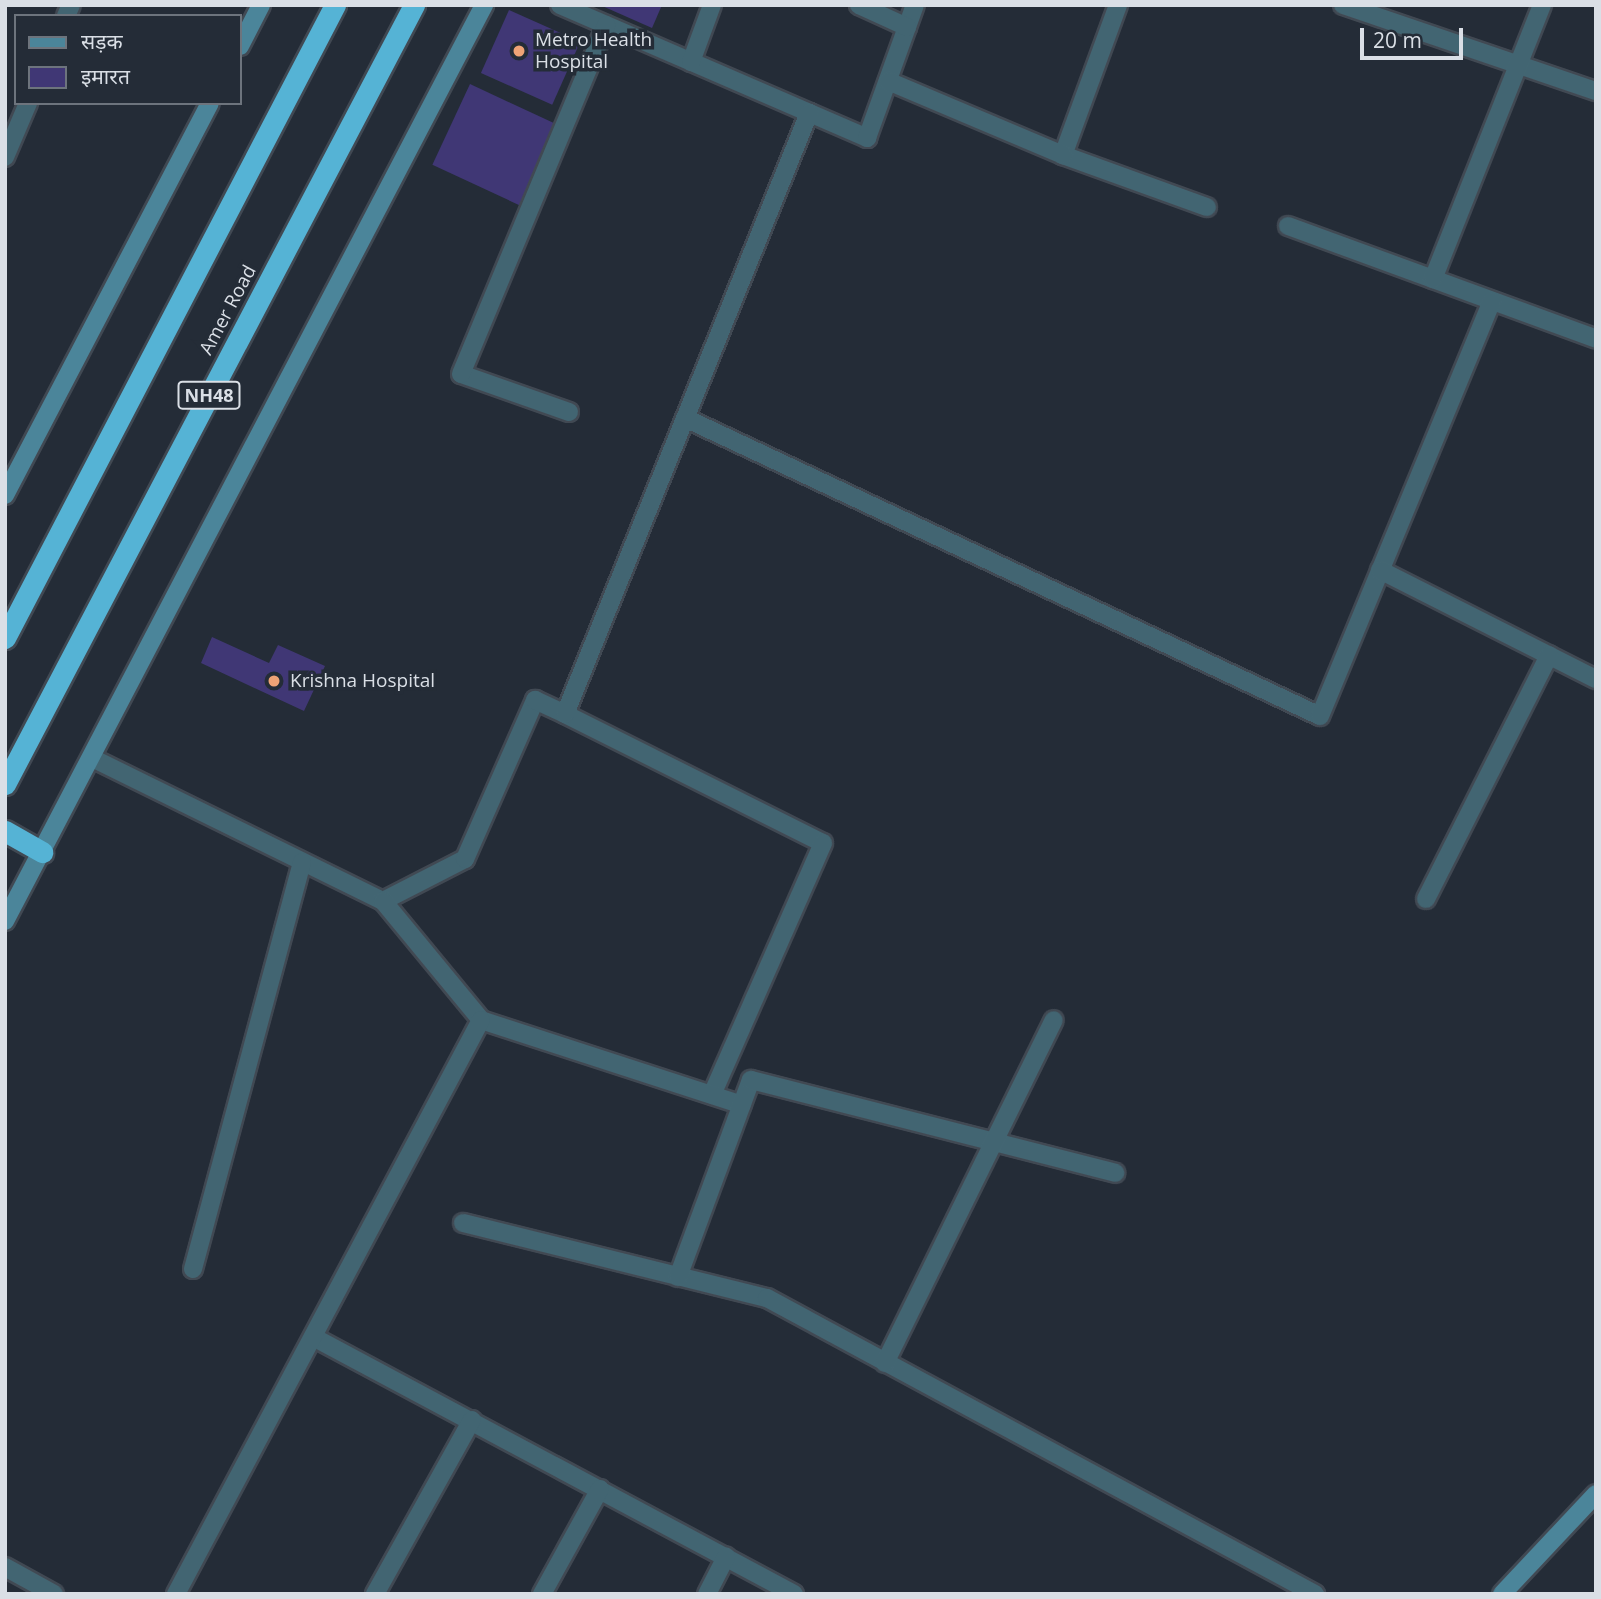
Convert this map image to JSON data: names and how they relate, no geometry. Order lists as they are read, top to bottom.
{
  "streets": {
    "highway": ["Amer Road", "NH48"]
  },
  "places": ["Metro Health Hospital", "Krishna Hospital"],
  "legend": ["सड़क", "इमारत"],
  "scale_bar": "20 m"
}
